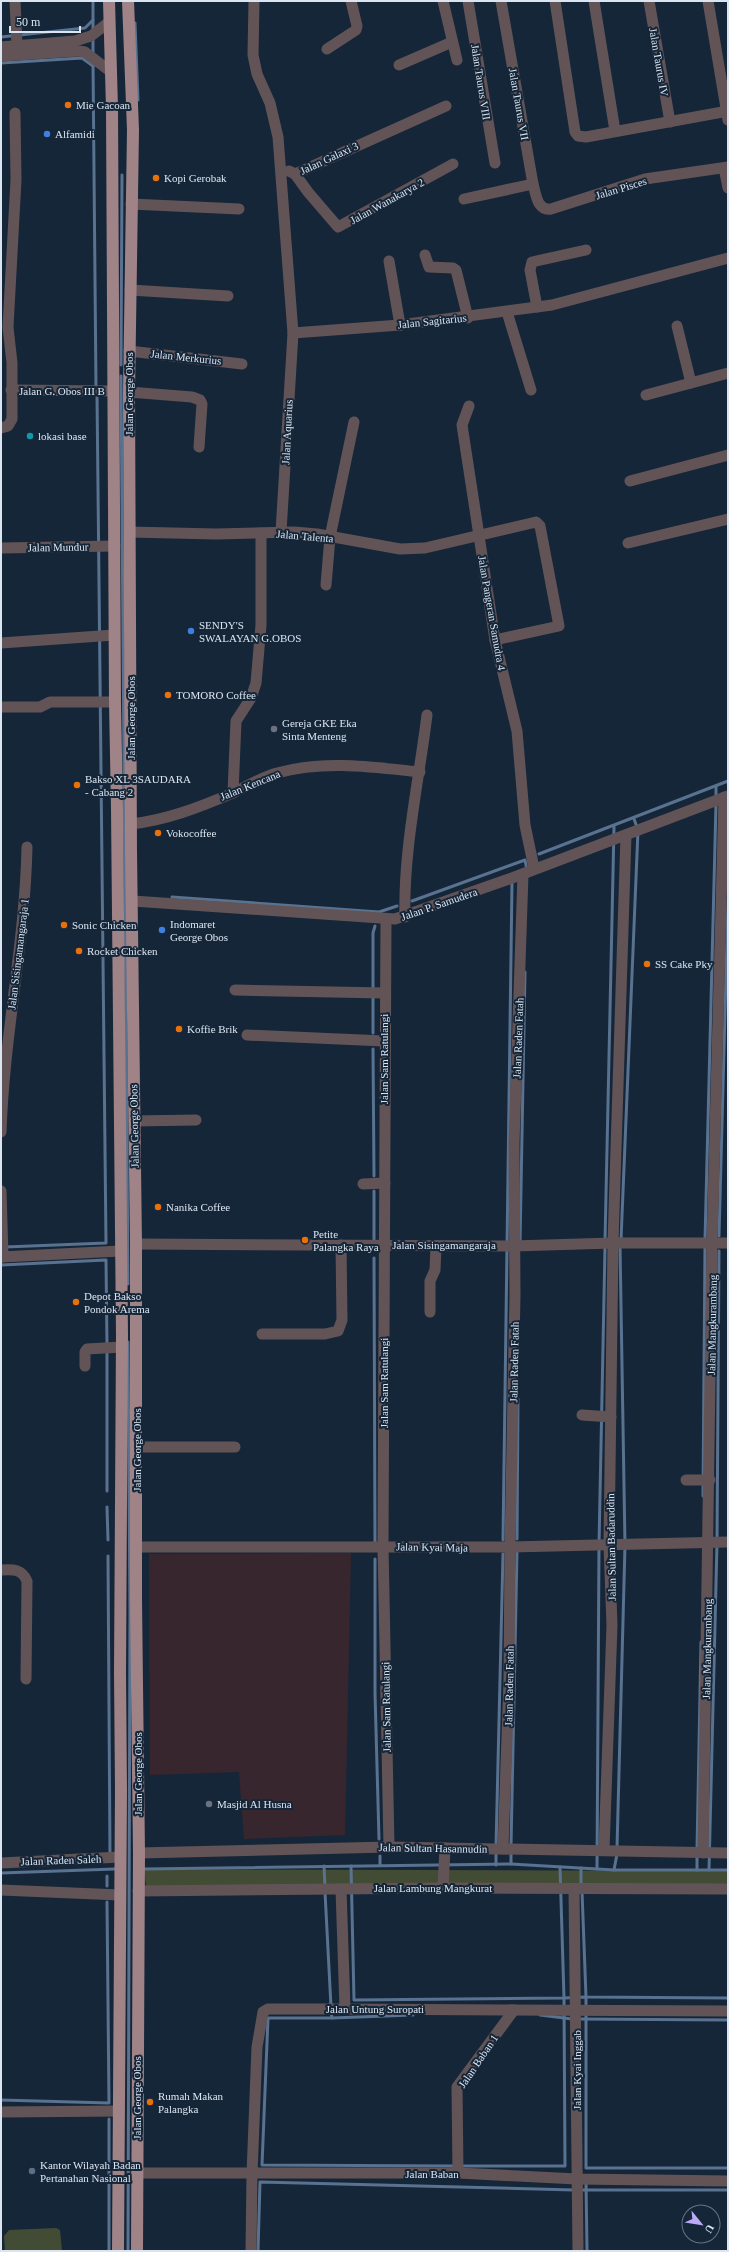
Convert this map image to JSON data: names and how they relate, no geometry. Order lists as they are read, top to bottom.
{
  "streets": {
    "main road": ["Jalan George Obos"],
    "street": [
      "Jalan Taurus IV",
      "Jalan Taurus VIII",
      "Jalan Taurus VII",
      "Jalan Galaxi 3",
      "Jalan Pisces",
      "Jalan Wanakarya 2",
      "Jalan Sagitarius",
      "Jalan Merkurius",
      "Jalan G. Obos III B",
      "Jalan Aquarius",
      "Jalan Talenta",
      "Jalan Mundur",
      "Jalan Pangeran Samudra 4",
      "Jalan Kencana",
      "Jalan P. Samudera",
      "Jalan Sisingamangaraja 1",
      "Jalan Raden Fatah",
      "Jalan Sam Ratulangi",
      "Jalan Sisingamangaraja",
      "Jalan Mangkurambang",
      "Jalan Kyai Maja",
      "Jalan Sultan Badaruddin",
      "Jalan Sultan Hasannudin",
      "Jalan Raden Saleh",
      "Jalan Lambung Mangkurat",
      "Jalan Untung Suropati",
      "Jalan Baban 1",
      "Jalan Kyai Inggab",
      "Jalan Baban"
    ]
  },
  "crossings": [
    ["Jalan Taurus VII", "Jalan Pisces"],
    ["Jalan Galaxi 3", "Jalan Wanakarya 2"],
    ["Jalan Sagitarius", "Jalan Aquarius"],
    ["Jalan Merkurius", "Jalan George Obos"],
    ["Jalan G. Obos III B", "Jalan George Obos"],
    ["Jalan George Obos", "Jalan Talenta"],
    ["Jalan George Obos", "Jalan Mundur"],
    ["Jalan George Obos", "Jalan Kencana"],
    ["Jalan George Obos", "Jalan P. Samudera"],
    ["Jalan George Obos", "Jalan Sisingamangaraja"],
    ["Jalan George Obos", "Jalan Kyai Maja"],
    ["Jalan George Obos", "Jalan Sultan Hasannudin"],
    ["Jalan George Obos", "Jalan Raden Saleh"],
    ["Jalan George Obos", "Jalan Lambung Mangkurat"],
    ["Jalan George Obos", "Jalan Baban"],
    ["Jalan Aquarius", "Jalan Talenta"],
    ["Jalan Talenta", "Jalan Pangeran Samudra 4"],
    ["Jalan Pangeran Samudra 4", "Jalan P. Samudera"],
    ["Jalan P. Samudera", "Jalan Raden Fatah"],
    ["Jalan P. Samudera", "Jalan Sam Ratulangi"],
    ["Jalan P. Samudera", "Jalan Mangkurambang"],
    ["Jalan P. Samudera", "Jalan Sultan Badaruddin"],
    ["Jalan Raden Fatah", "Jalan Sisingamangaraja"],
    ["Jalan Raden Fatah", "Jalan Kyai Maja"],
    ["Jalan Raden Fatah", "Jalan Sultan Hasannudin"],
    ["Jalan Sam Ratulangi", "Jalan Sisingamangaraja"],
    ["Jalan Sam Ratulangi", "Jalan Kyai Maja"],
    ["Jalan Sam Ratulangi", "Jalan Sultan Hasannudin"],
    ["Jalan Sisingamangaraja", "Jalan Mangkurambang"],
    ["Jalan Sisingamangaraja", "Jalan Sultan Badaruddin"],
    ["Jalan Mangkurambang", "Jalan Kyai Maja"],
    ["Jalan Mangkurambang", "Jalan Sultan Hasannudin"],
    ["Jalan Kyai Maja", "Jalan Sultan Badaruddin"],
    ["Jalan Sultan Badaruddin", "Jalan Sultan Hasannudin"],
    ["Jalan Lambung Mangkurat", "Jalan Kyai Inggab"],
    ["Jalan Untung Suropati", "Jalan Baban 1"],
    ["Jalan Untung Suropati", "Jalan Baban"],
    ["Jalan Baban 1", "Jalan Baban"],
    ["Jalan Kyai Inggab", "Jalan Baban"]
  ],
  "places": [
    "Mie Gacoan",
    "Alfamidi",
    "Kopi Gerobak",
    "lokasi base",
    "SENDY'S SWALAYAN G.OBOS",
    "TOMORO Coffee",
    "Gereja GKE Eka Sinta Menteng",
    "Bakso XL 3SAUDARA - Cabang 2",
    "Vokocoffee",
    "Sonic Chicken",
    "Indomaret George Obos",
    "Rocket Chicken",
    "SS Cake Pky",
    "Koffie Brik",
    "Nanika Coffee",
    "Petite Palangka Raya",
    "Depot Bakso Pondok Arema",
    "Masjid Al Husna",
    "Rumah Makan Palangka",
    "Kantor Wilayah Badan Pertanahan Nasional"
  ],
  "scale_bar": "50 m",
  "north": "bottom right"
}
